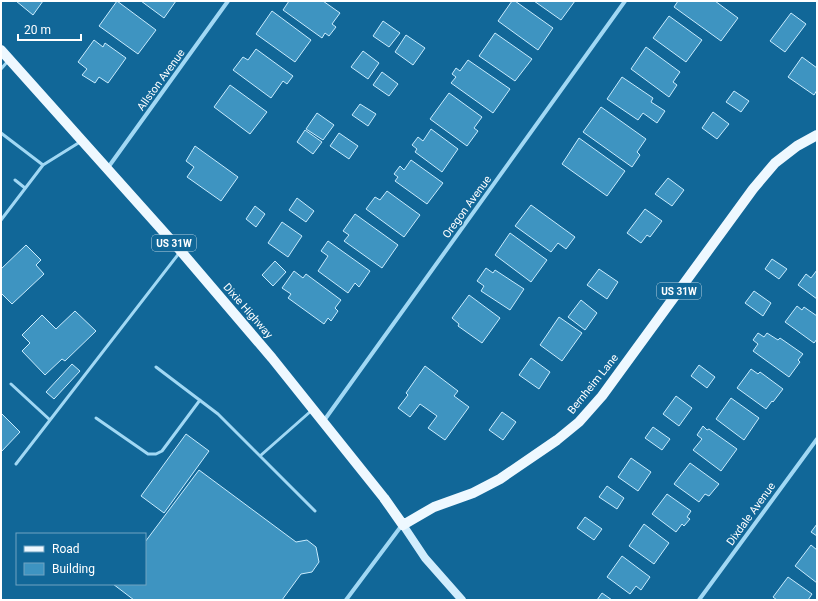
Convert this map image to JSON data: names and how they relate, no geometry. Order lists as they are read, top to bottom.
{
  "streets": {
    "main road": ["US 31W", "Dixie Highway", "Bernheim Lane"],
    "street": ["Allston Avenue", "Oregon Avenue", "Dixdale Avenue"]
  },
  "crossings": [
    ["Allston Avenue", "Dixie Highway"],
    ["Oregon Avenue", "Dixie Highway"],
    ["Dixie Highway", "Bernheim Lane"]
  ],
  "legend": ["Road", "Building"],
  "scale_bar": "20 m"
}
